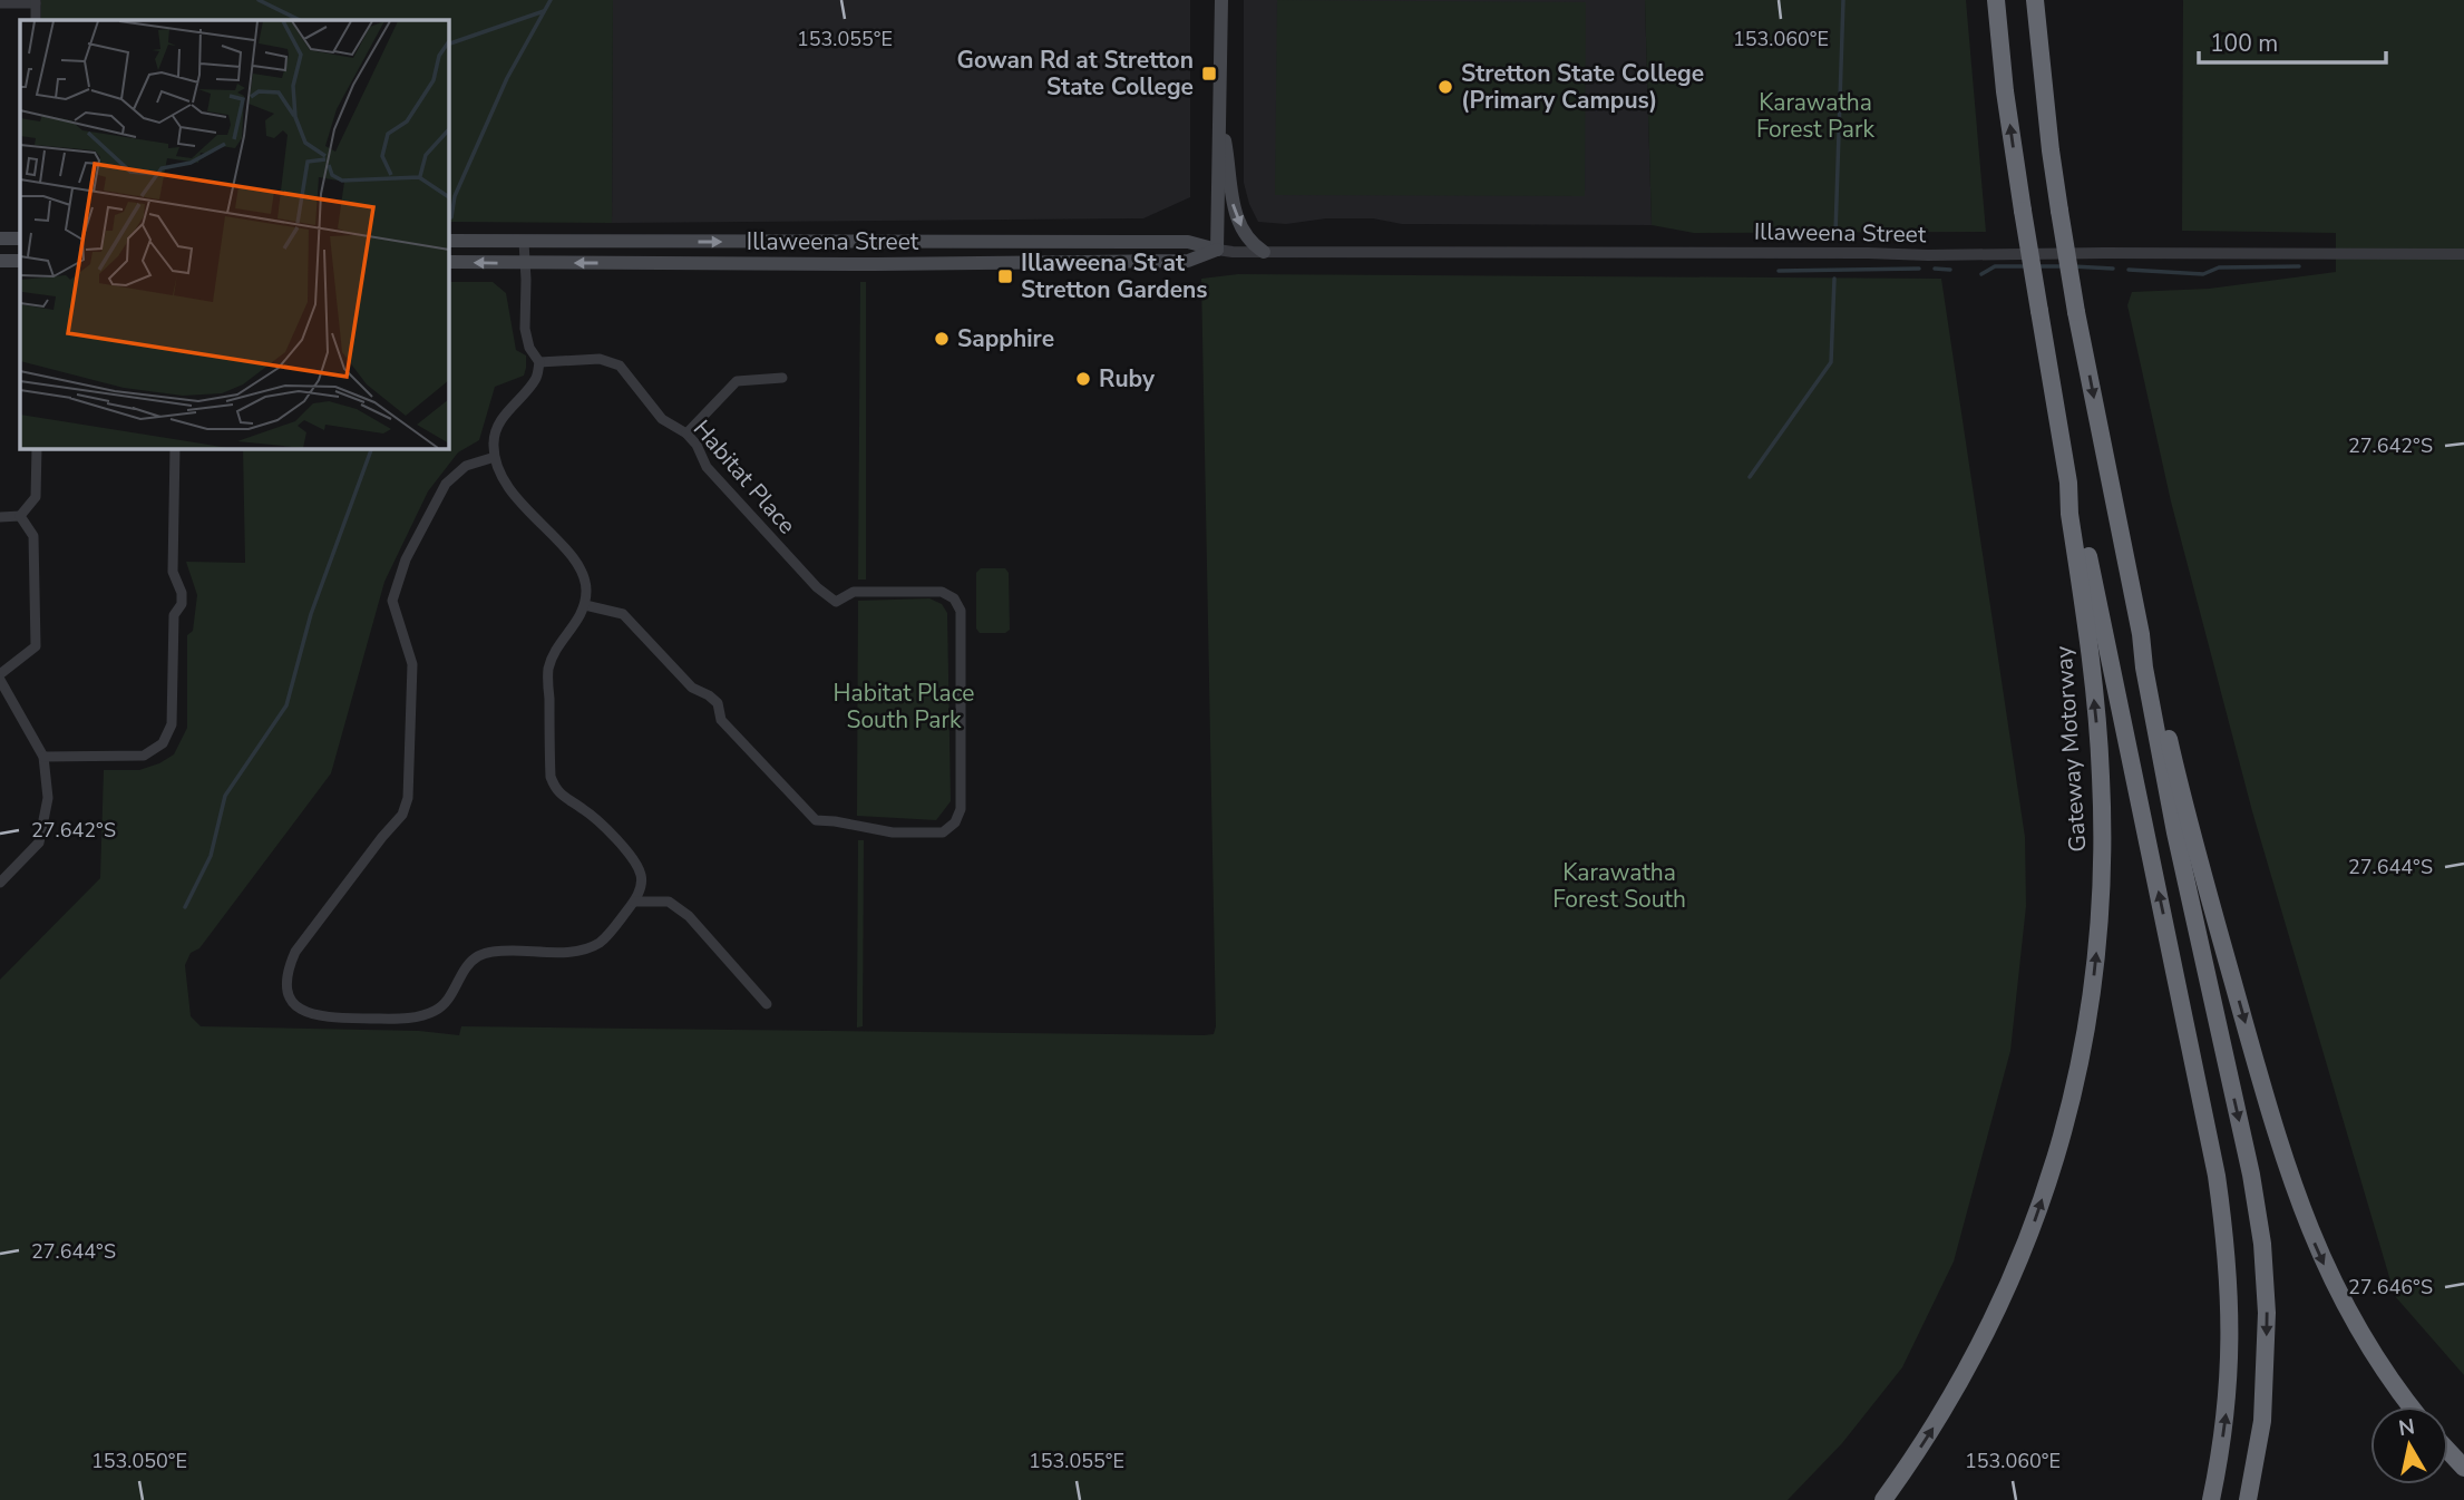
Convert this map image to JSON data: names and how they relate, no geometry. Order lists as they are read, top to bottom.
{
  "streets": {
    "highway": ["Gateway Motorway"],
    "main road": ["Illaweena Street"],
    "street": ["Habitat Place"]
  },
  "parks": ["Karawatha Forest Park", "Habitat Place South Park", "Karawatha Forest South"],
  "places": {
    "transit": ["Gowan Rd at Stretton State College", "Illaweena St at Stretton Gardens"],
    "other": ["Stretton State College (Primary Campus)", "Sapphire", "Ruby"]
  },
  "scale_bar": "100 m",
  "north": "top",
  "coordinates": [
    "153.055°E",
    "153.060°E",
    "27.642°S",
    "27.644°S",
    "27.646°S",
    "153.050°E"
  ]
}
